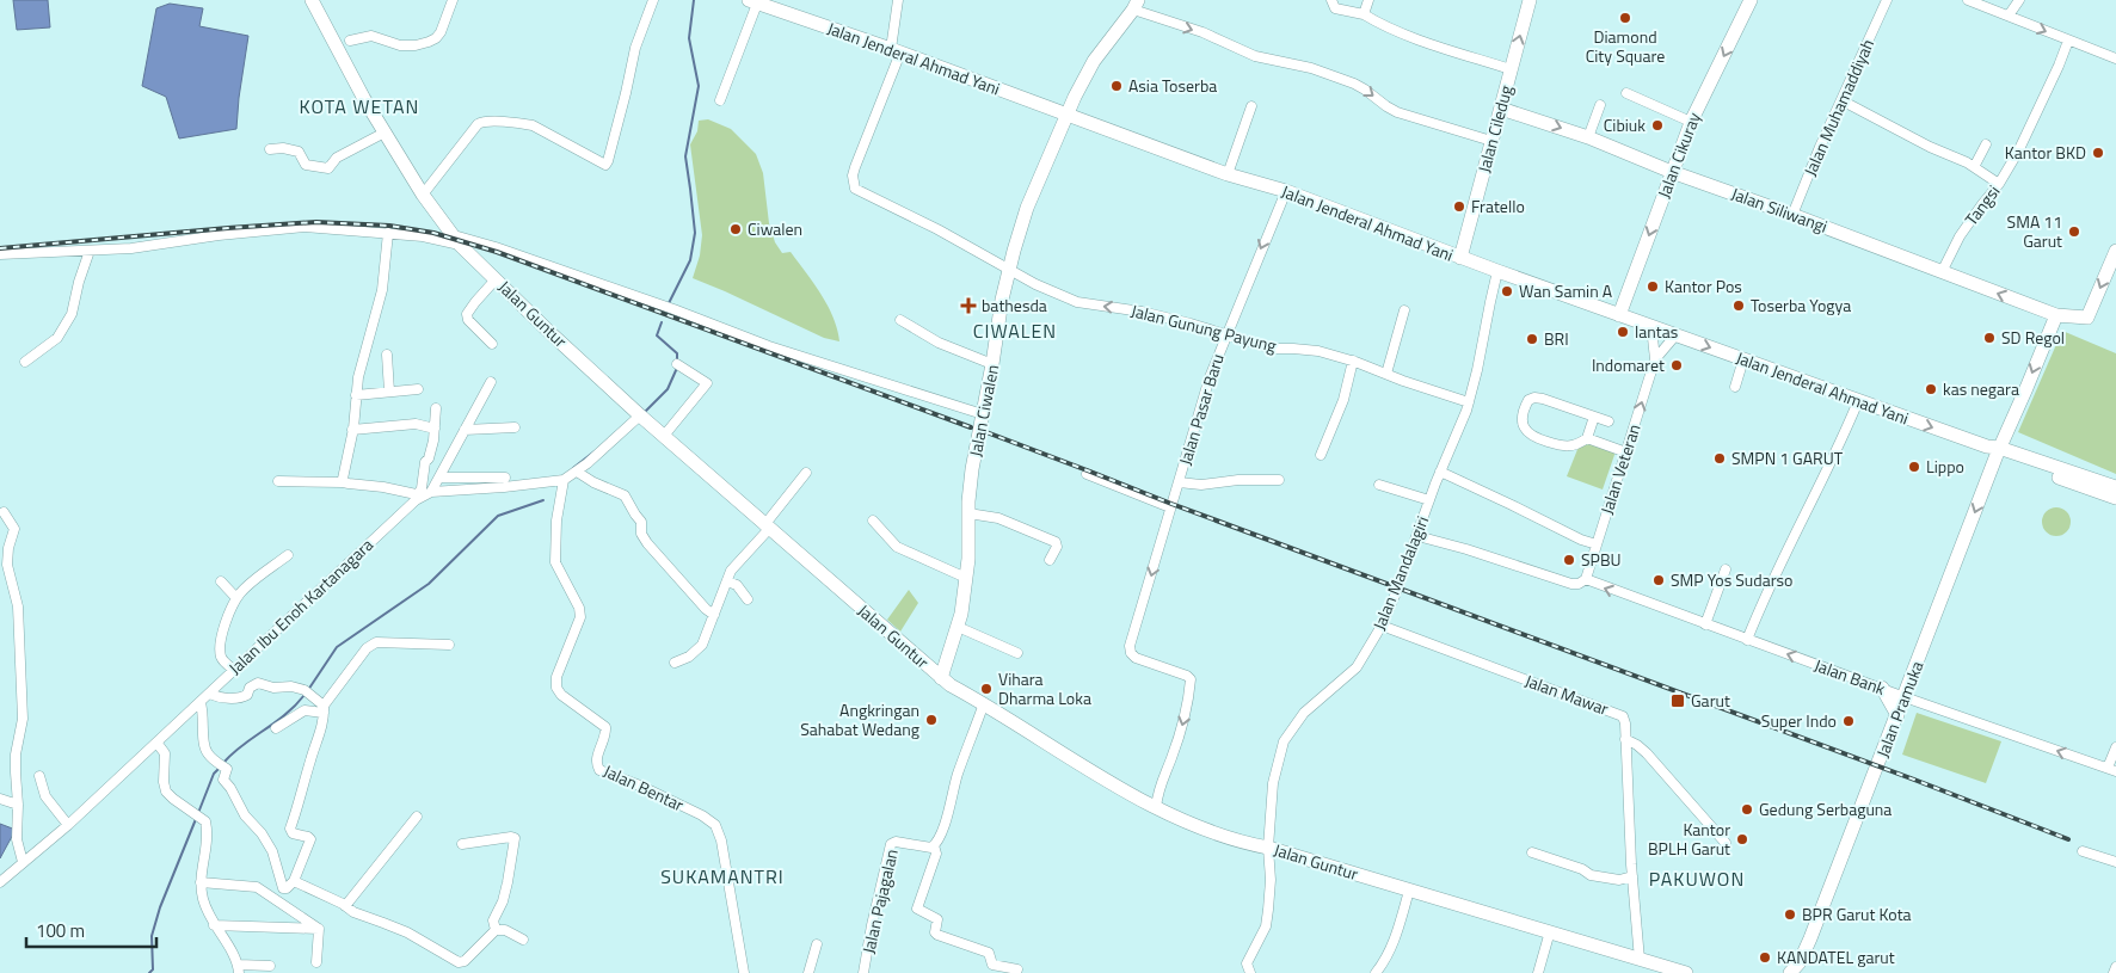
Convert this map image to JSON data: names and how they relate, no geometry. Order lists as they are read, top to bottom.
{
  "streets": {
    "street": [
      "Jalan Jenderal Ahmad Yani",
      "Jalan Muhamaddiyah",
      "Jalan Ciledug",
      "Jalan Cikuray",
      "Tangsi",
      "Jalan Siliwangi",
      "Jalan Guntur",
      "Jalan Gunung Payung",
      "Jalan Pasar Baru",
      "Jalan Ciwalen",
      "Jalan Veteran",
      "Jalan Mandalagiri",
      "Jalan Ibu Enoh Kartanagara",
      "Jalan Bank",
      "Jalan Mawar",
      "Jalan Pramuka",
      "Jalan Bentar",
      "Jalan Pajagalan"
    ]
  },
  "crossings": [
    ["Jalan Jenderal Ahmad Yani", "Jalan Ciledug"],
    ["Jalan Jenderal Ahmad Yani", "Jalan Cikuray"],
    ["Jalan Jenderal Ahmad Yani", "Jalan Gunung Payung"],
    ["Jalan Jenderal Ahmad Yani", "Jalan Pasar Baru"],
    ["Jalan Jenderal Ahmad Yani", "Jalan Ciwalen"],
    ["Jalan Jenderal Ahmad Yani", "Jalan Veteran"],
    ["Jalan Jenderal Ahmad Yani", "Jalan Mandalagiri"],
    ["Jalan Jenderal Ahmad Yani", "Jalan Pramuka"],
    ["Jalan Muhamaddiyah", "Jalan Siliwangi"],
    ["Jalan Ciledug", "Jalan Siliwangi"],
    ["Jalan Cikuray", "Jalan Siliwangi"],
    ["Tangsi", "Jalan Siliwangi"],
    ["Jalan Siliwangi", "Jalan Pramuka"],
    ["Jalan Guntur", "Jalan Ciwalen"],
    ["Jalan Guntur", "Jalan Mandalagiri"],
    ["Jalan Guntur", "Jalan Mawar"],
    ["Jalan Gunung Payung", "Jalan Pasar Baru"],
    ["Jalan Gunung Payung", "Jalan Ciwalen"],
    ["Jalan Gunung Payung", "Jalan Mandalagiri"],
    ["Jalan Veteran", "Jalan Bank"],
    ["Jalan Mandalagiri", "Jalan Mawar"],
    ["Jalan Bank", "Jalan Pramuka"]
  ],
  "one_way": [
    "Jalan Cikuray",
    "Jalan Pasar Baru",
    "Jalan Bank",
    "Jalan Pramuka"
  ],
  "districts": [
    "KOTA WETAN",
    "CIWALEN",
    "SUKAMANTRI",
    "PAKUWON"
  ],
  "places": {
    "other": [
      "Diamond City Square",
      "Asia Toserba",
      "Cibiuk",
      "Kantor BKD",
      "Fratello",
      "Ciwalen",
      "SMA 11 Garut",
      "Kantor Pos",
      "Wan Samin A",
      "Toserba Yogya",
      "lantas",
      "SD Regol",
      "BRI",
      "Indomaret",
      "kas negara",
      "SMPN 1 GARUT",
      "Lippo",
      "SPBU",
      "SMP Yos Sudarso",
      "Vihara Dharma Loka",
      "Angkringan Sahabat Wedang",
      "Super Indo",
      "Gedung Serbaguna",
      "Kantor BPLH Garut",
      "BPR Garut Kota",
      "KANDATEL garut"
    ],
    "health": ["bathesda"],
    "transit": ["Garut"]
  },
  "scale_bar": "100 m"
}
